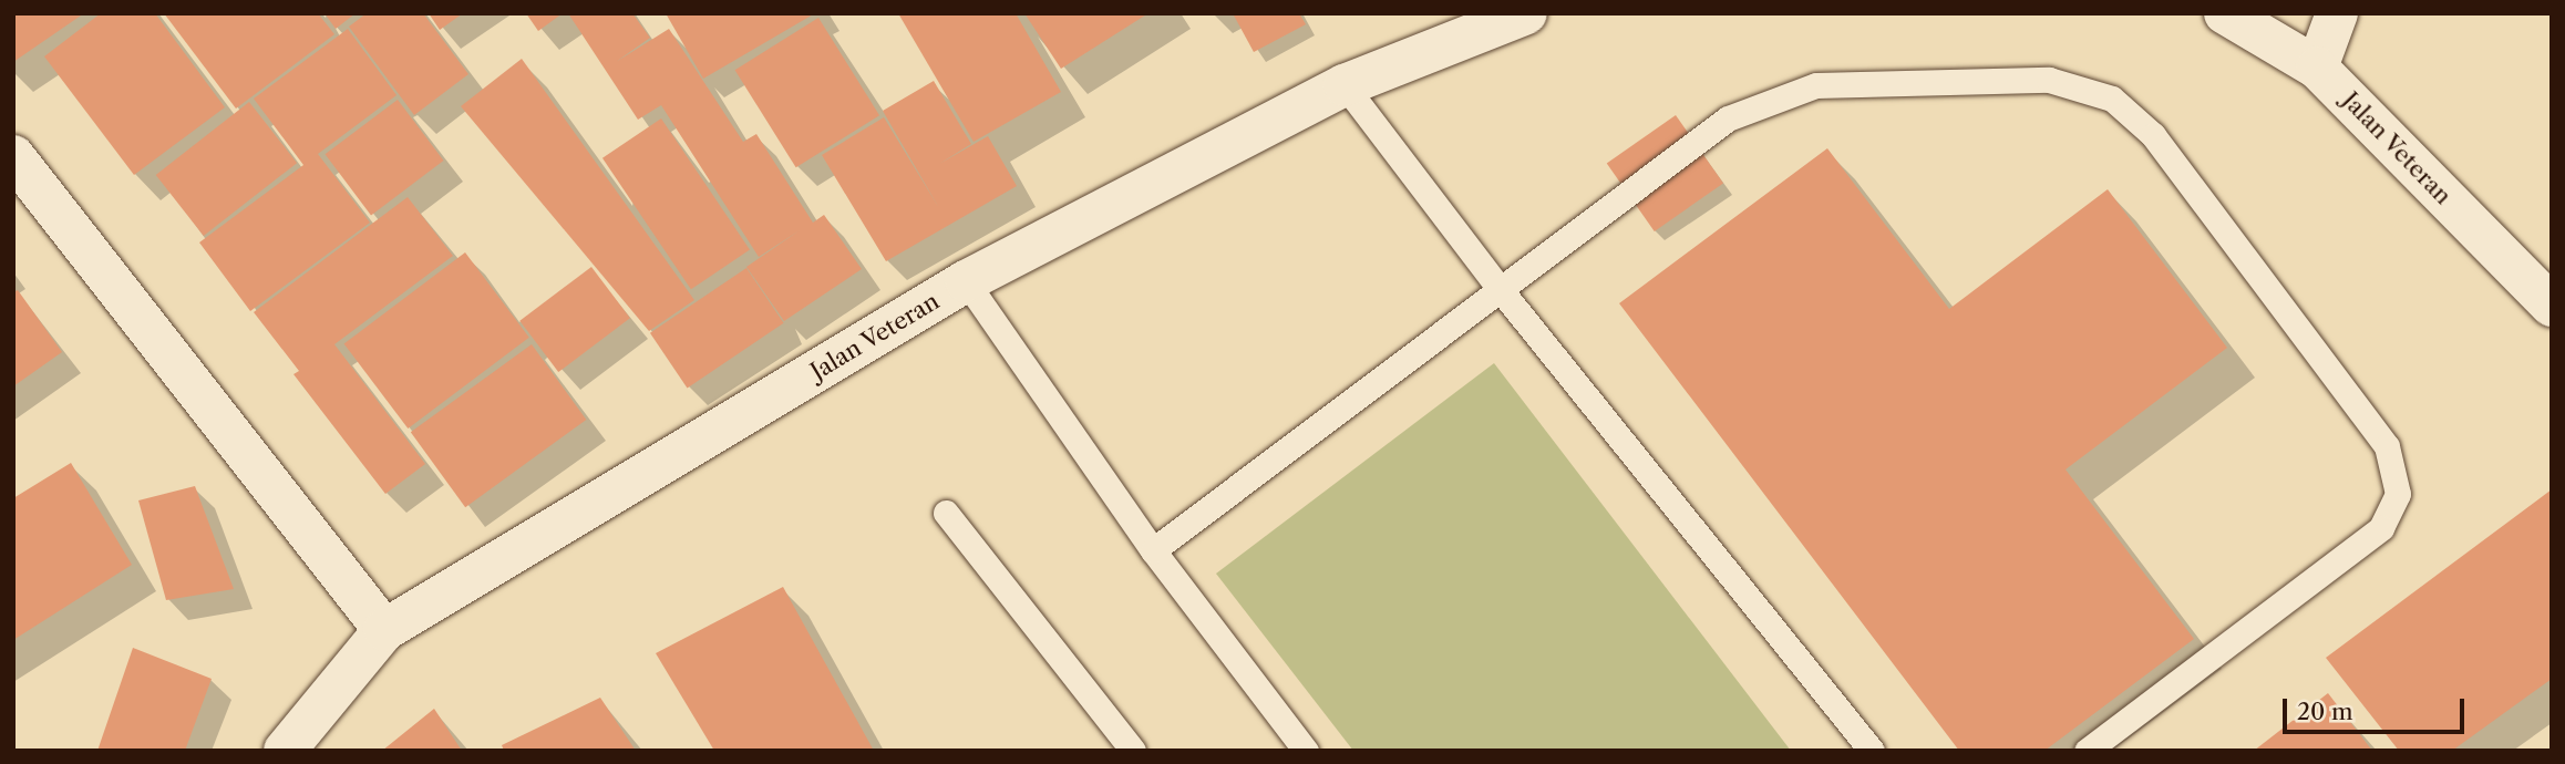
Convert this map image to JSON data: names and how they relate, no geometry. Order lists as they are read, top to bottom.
{
  "streets": {
    "main road": ["Jalan Veteran"]
  },
  "scale_bar": "20 m"
}
